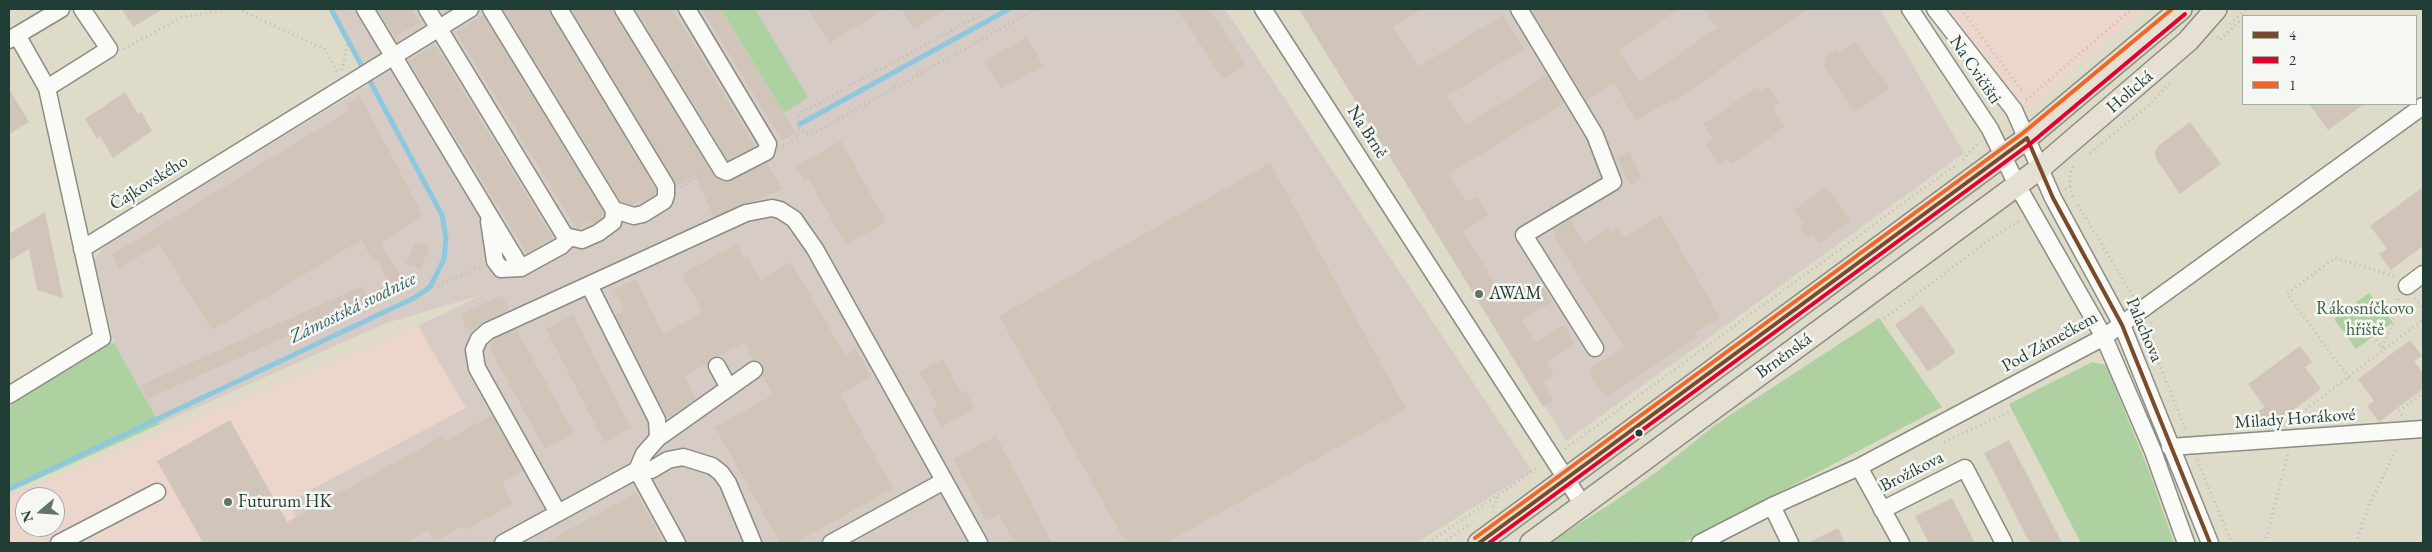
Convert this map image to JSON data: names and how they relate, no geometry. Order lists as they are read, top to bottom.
{
  "streets": {
    "main road": ["Holická", "Brněnská"],
    "street": [
      "Na Cvičišti",
      "Na Brně",
      "Čajkovského",
      "Palachova",
      "Pod Zámečkem",
      "Milady Horákové",
      "Brožíkova"
    ]
  },
  "crossings": [
    ["Na Cvičišti", "Holická"],
    ["Na Cvičišti", "Palachova"],
    ["Na Cvičišti", "Brněnská"],
    ["Holická", "Palachova"],
    ["Holická", "Brněnská"],
    ["Na Brně", "Brněnská"],
    ["Palachova", "Pod Zámečkem"],
    ["Palachova", "Brněnská"],
    ["Palachova", "Milady Horákové"],
    ["Pod Zámečkem", "Brožíkova"]
  ],
  "water": ["Zámostská svodnice"],
  "parks": ["Rákosníčkovo hřiště"],
  "places": ["AWAM", "Futurum HK"],
  "lines": ["transit line 1", "transit line 2", "transit line 4"],
  "legend": ["4", "2", "1"],
  "north": "left"
}
